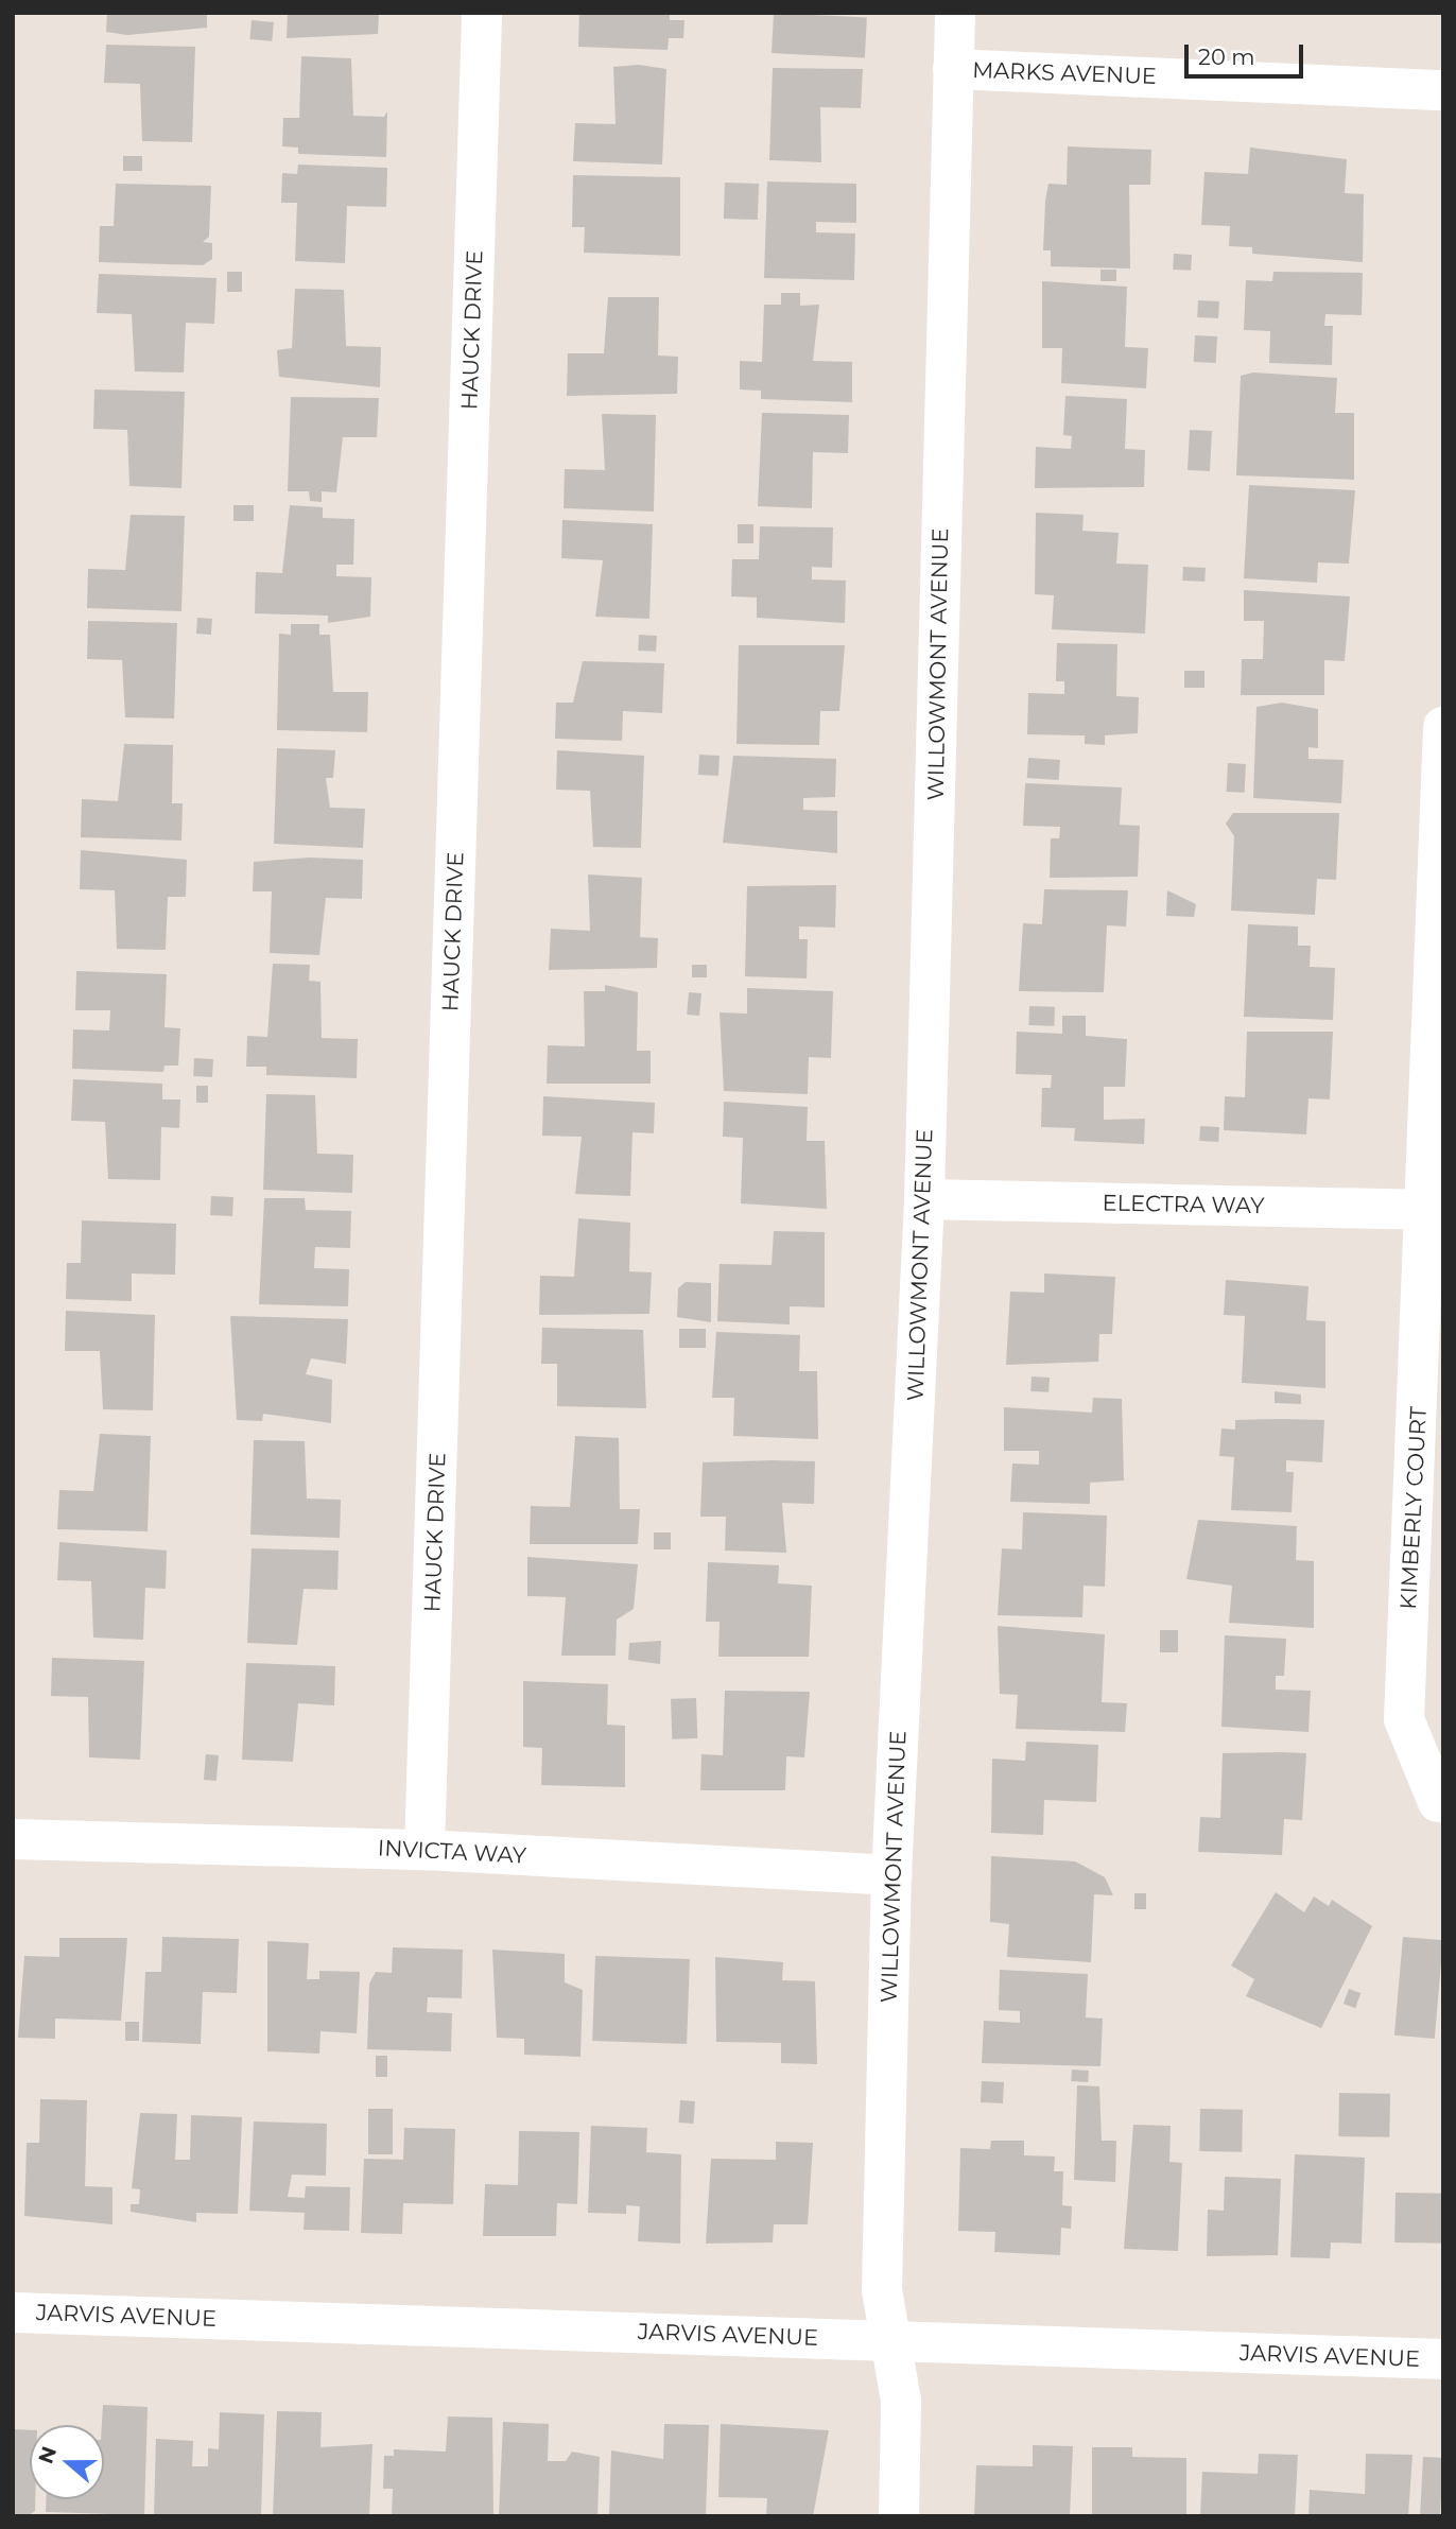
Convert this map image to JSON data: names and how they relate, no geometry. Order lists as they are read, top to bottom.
{
  "streets": {
    "street": [
      "MARKS AVENUE",
      "HAUCK DRIVE",
      "WILLOWMONT AVENUE",
      "ELECTRA WAY",
      "KIMBERLY COURT",
      "INVICTA WAY",
      "JARVIS AVENUE"
    ]
  },
  "crossings": [
    ["MARKS AVENUE", "WILLOWMONT AVENUE"],
    ["HAUCK DRIVE", "INVICTA WAY"],
    ["WILLOWMONT AVENUE", "ELECTRA WAY"],
    ["WILLOWMONT AVENUE", "INVICTA WAY"],
    ["WILLOWMONT AVENUE", "JARVIS AVENUE"],
    ["ELECTRA WAY", "KIMBERLY COURT"]
  ],
  "scale_bar": "20 m",
  "north": "left"
}
